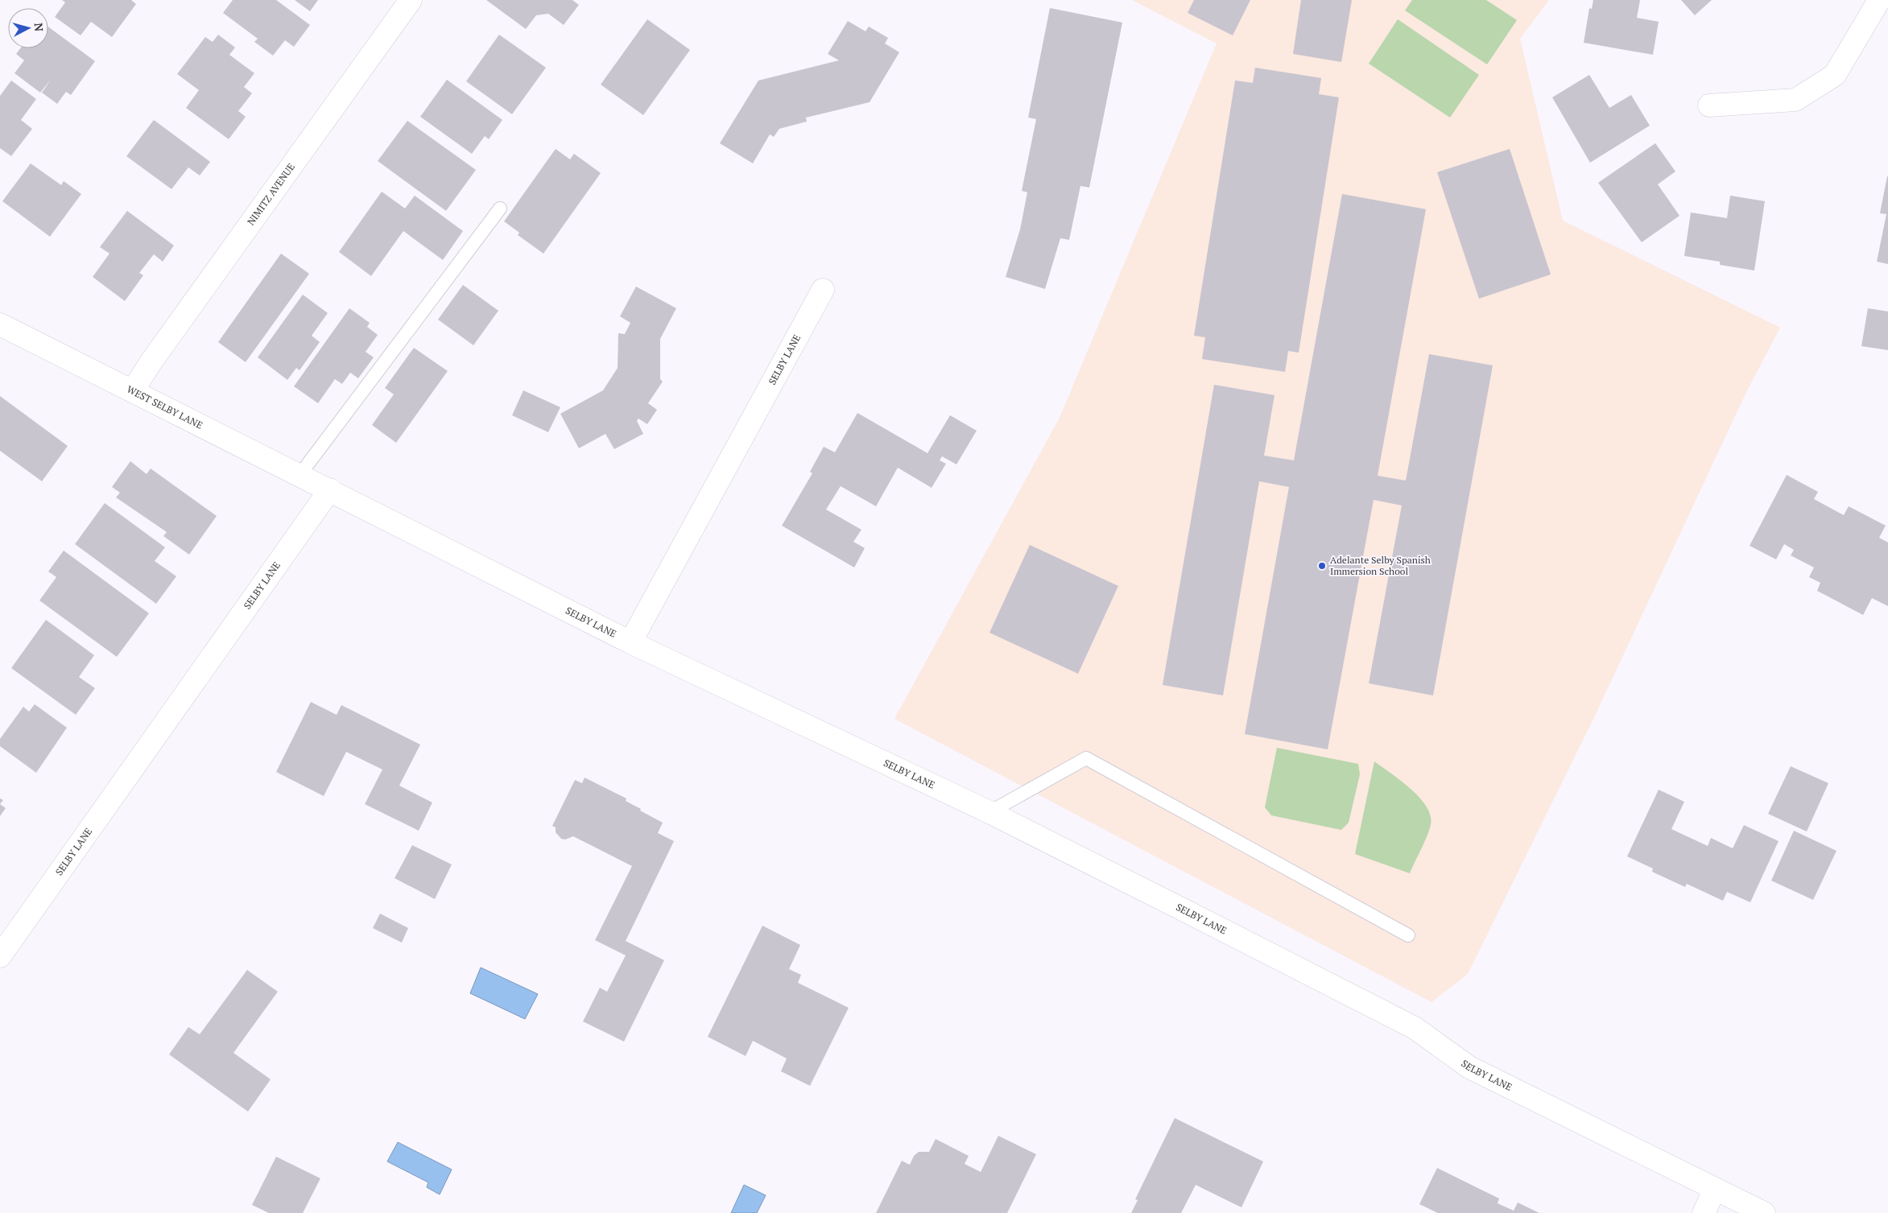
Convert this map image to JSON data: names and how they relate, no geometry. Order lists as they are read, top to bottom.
{
  "streets": {
    "street": ["NIMITZ AVENUE", "SELBY LANE", "WEST SELBY LANE"]
  },
  "crossings": [
    ["NIMITZ AVENUE", "WEST SELBY LANE"],
    ["SELBY LANE", "WEST SELBY LANE"]
  ],
  "places": ["Adelante Selby Spanish Immersion School"],
  "north": "right"
}
